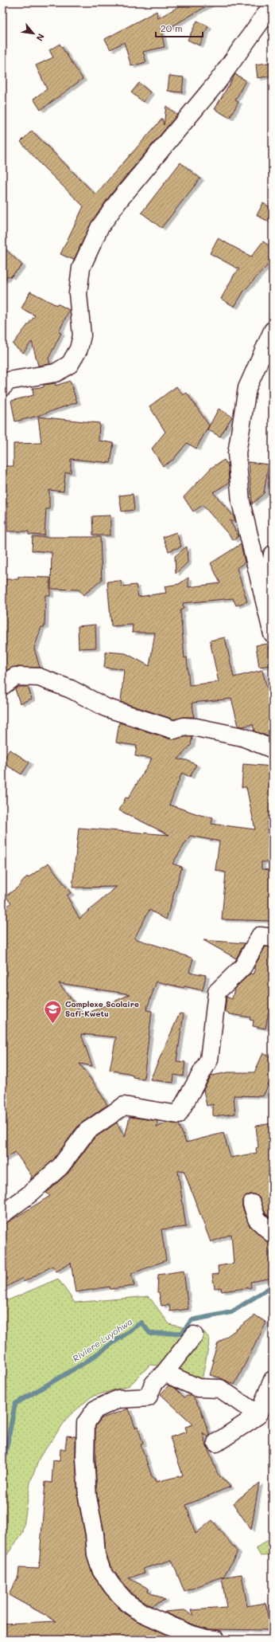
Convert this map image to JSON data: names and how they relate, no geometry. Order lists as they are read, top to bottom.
{
  "water": ["Riviere Luyohwa"],
  "places": {
    "school or university": ["Complexe Scolaire Safi-Kwetu"]
  },
  "scale_bar": "20 m",
  "north": "bottom right"
}
